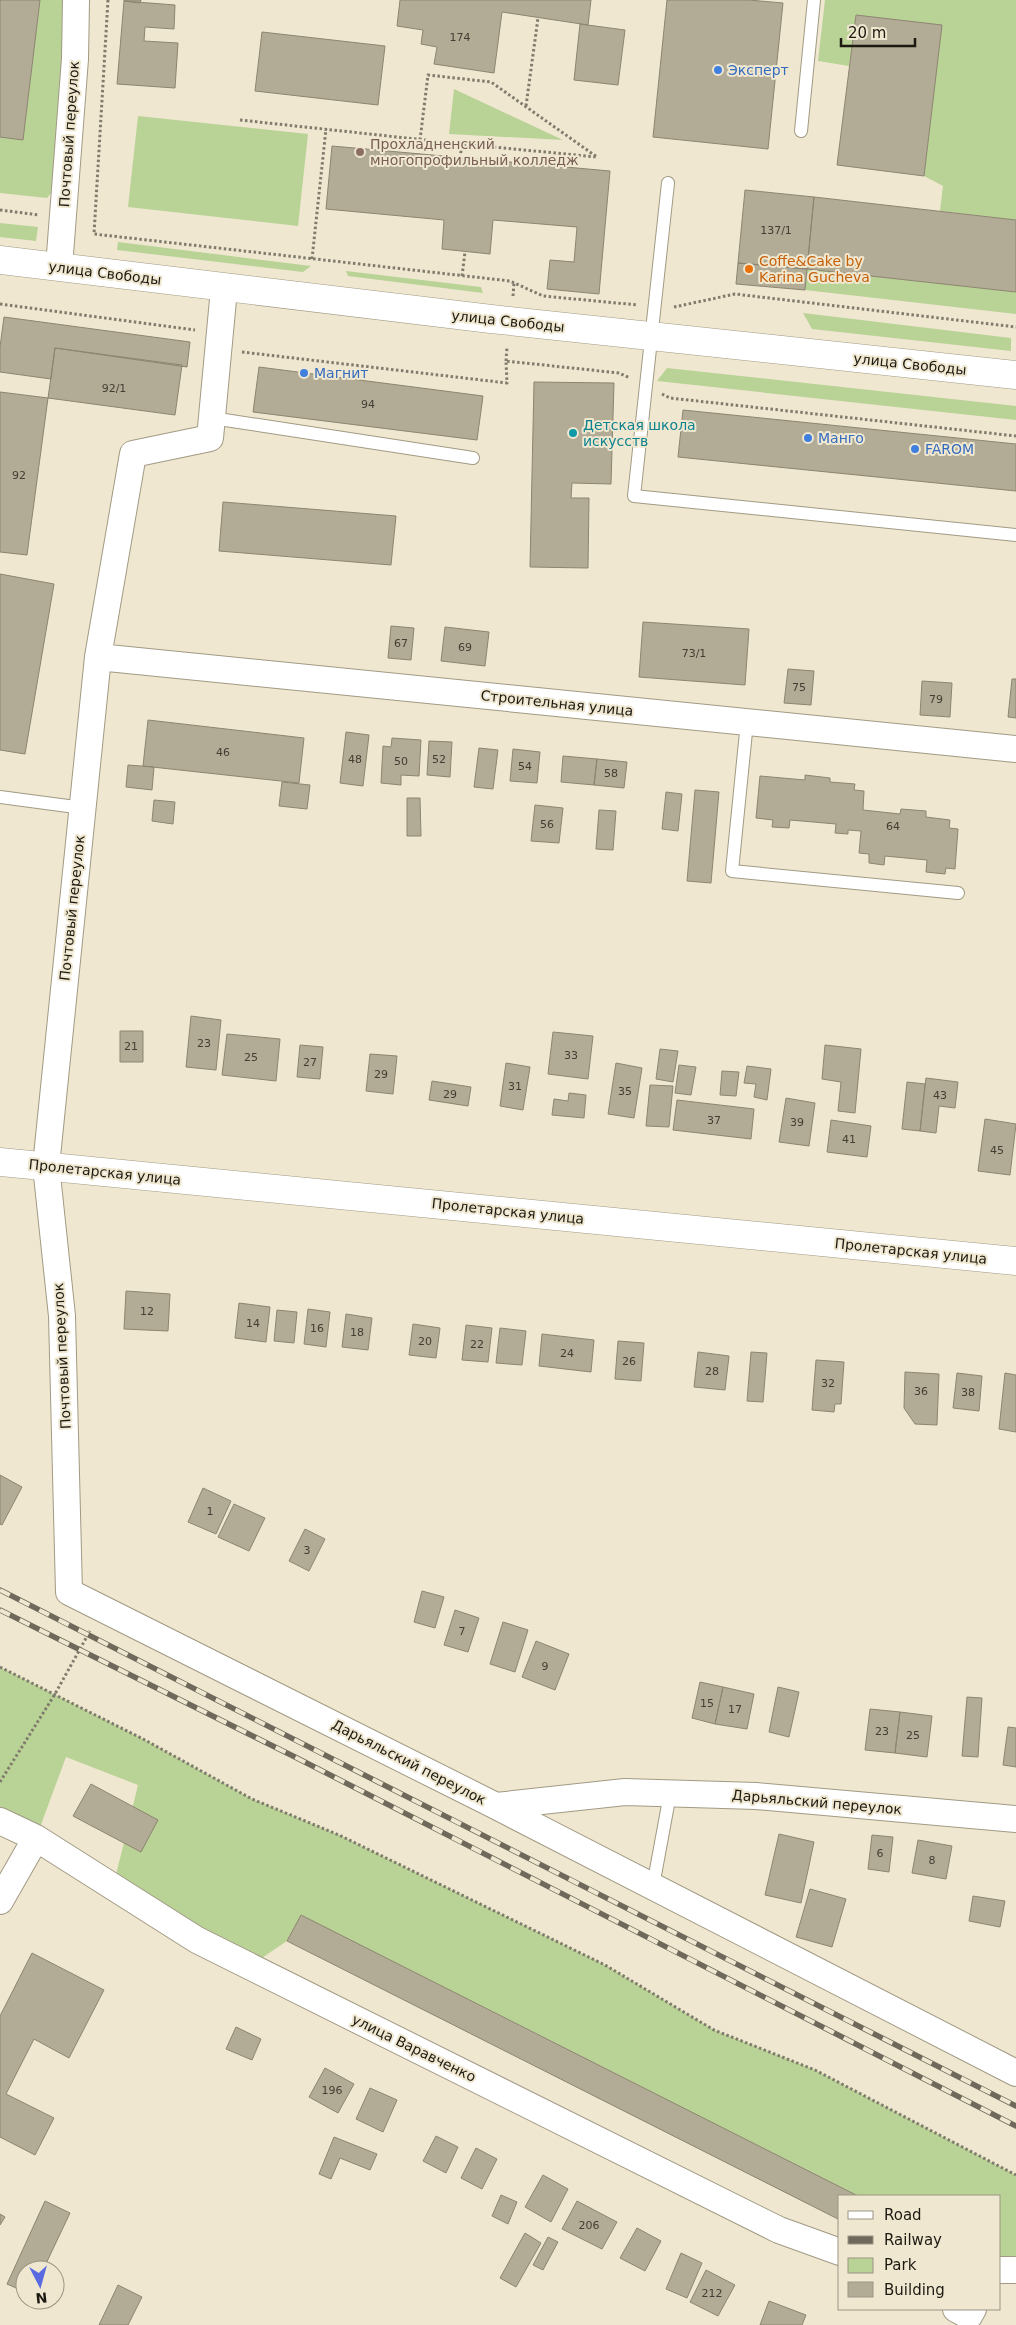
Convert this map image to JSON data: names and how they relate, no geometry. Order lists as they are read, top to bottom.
{
  "streets": {
    "main road": ["улица Свободы", "Пролетарская улица"],
    "street": [
      "Почтовый переулок",
      "Строительная улица",
      "Дарьяльский переулок",
      "улица Варавченко"
    ]
  },
  "crossings": [
    ["Почтовый переулок", "улица Свободы"],
    ["Почтовый переулок", "Строительная улица"],
    ["Почтовый переулок", "Пролетарская улица"],
    ["Почтовый переулок", "Дарьяльский переулок"]
  ],
  "places": [
    "Эксперт",
    "Прохладненский многопрофильный колледж",
    "Coffe&Cake by Karina Gucheva",
    "Магнит",
    "Детская школа искусств",
    "Манго",
    "FAROM"
  ],
  "house_numbers": [
    "174",
    "137/1",
    "92/1",
    "94",
    "92",
    "67",
    "69",
    "73/1",
    "75",
    "79",
    "46",
    "48",
    "52",
    "50",
    "54",
    "58",
    "56",
    "64",
    "23",
    "21",
    "33",
    "25",
    "27",
    "29",
    "31",
    "35",
    "29",
    "43",
    "37",
    "39",
    "41",
    "45",
    "12",
    "14",
    "16",
    "18",
    "20",
    "22",
    "24",
    "26",
    "28",
    "32",
    "36",
    "38",
    "1",
    "3",
    "7",
    "9",
    "15",
    "17",
    "23",
    "25",
    "6",
    "8",
    "196",
    "206",
    "212"
  ],
  "legend": [
    "Road",
    "Railway",
    "Park",
    "Building"
  ],
  "scale_bar": "20 m",
  "north": "bottom"
}
